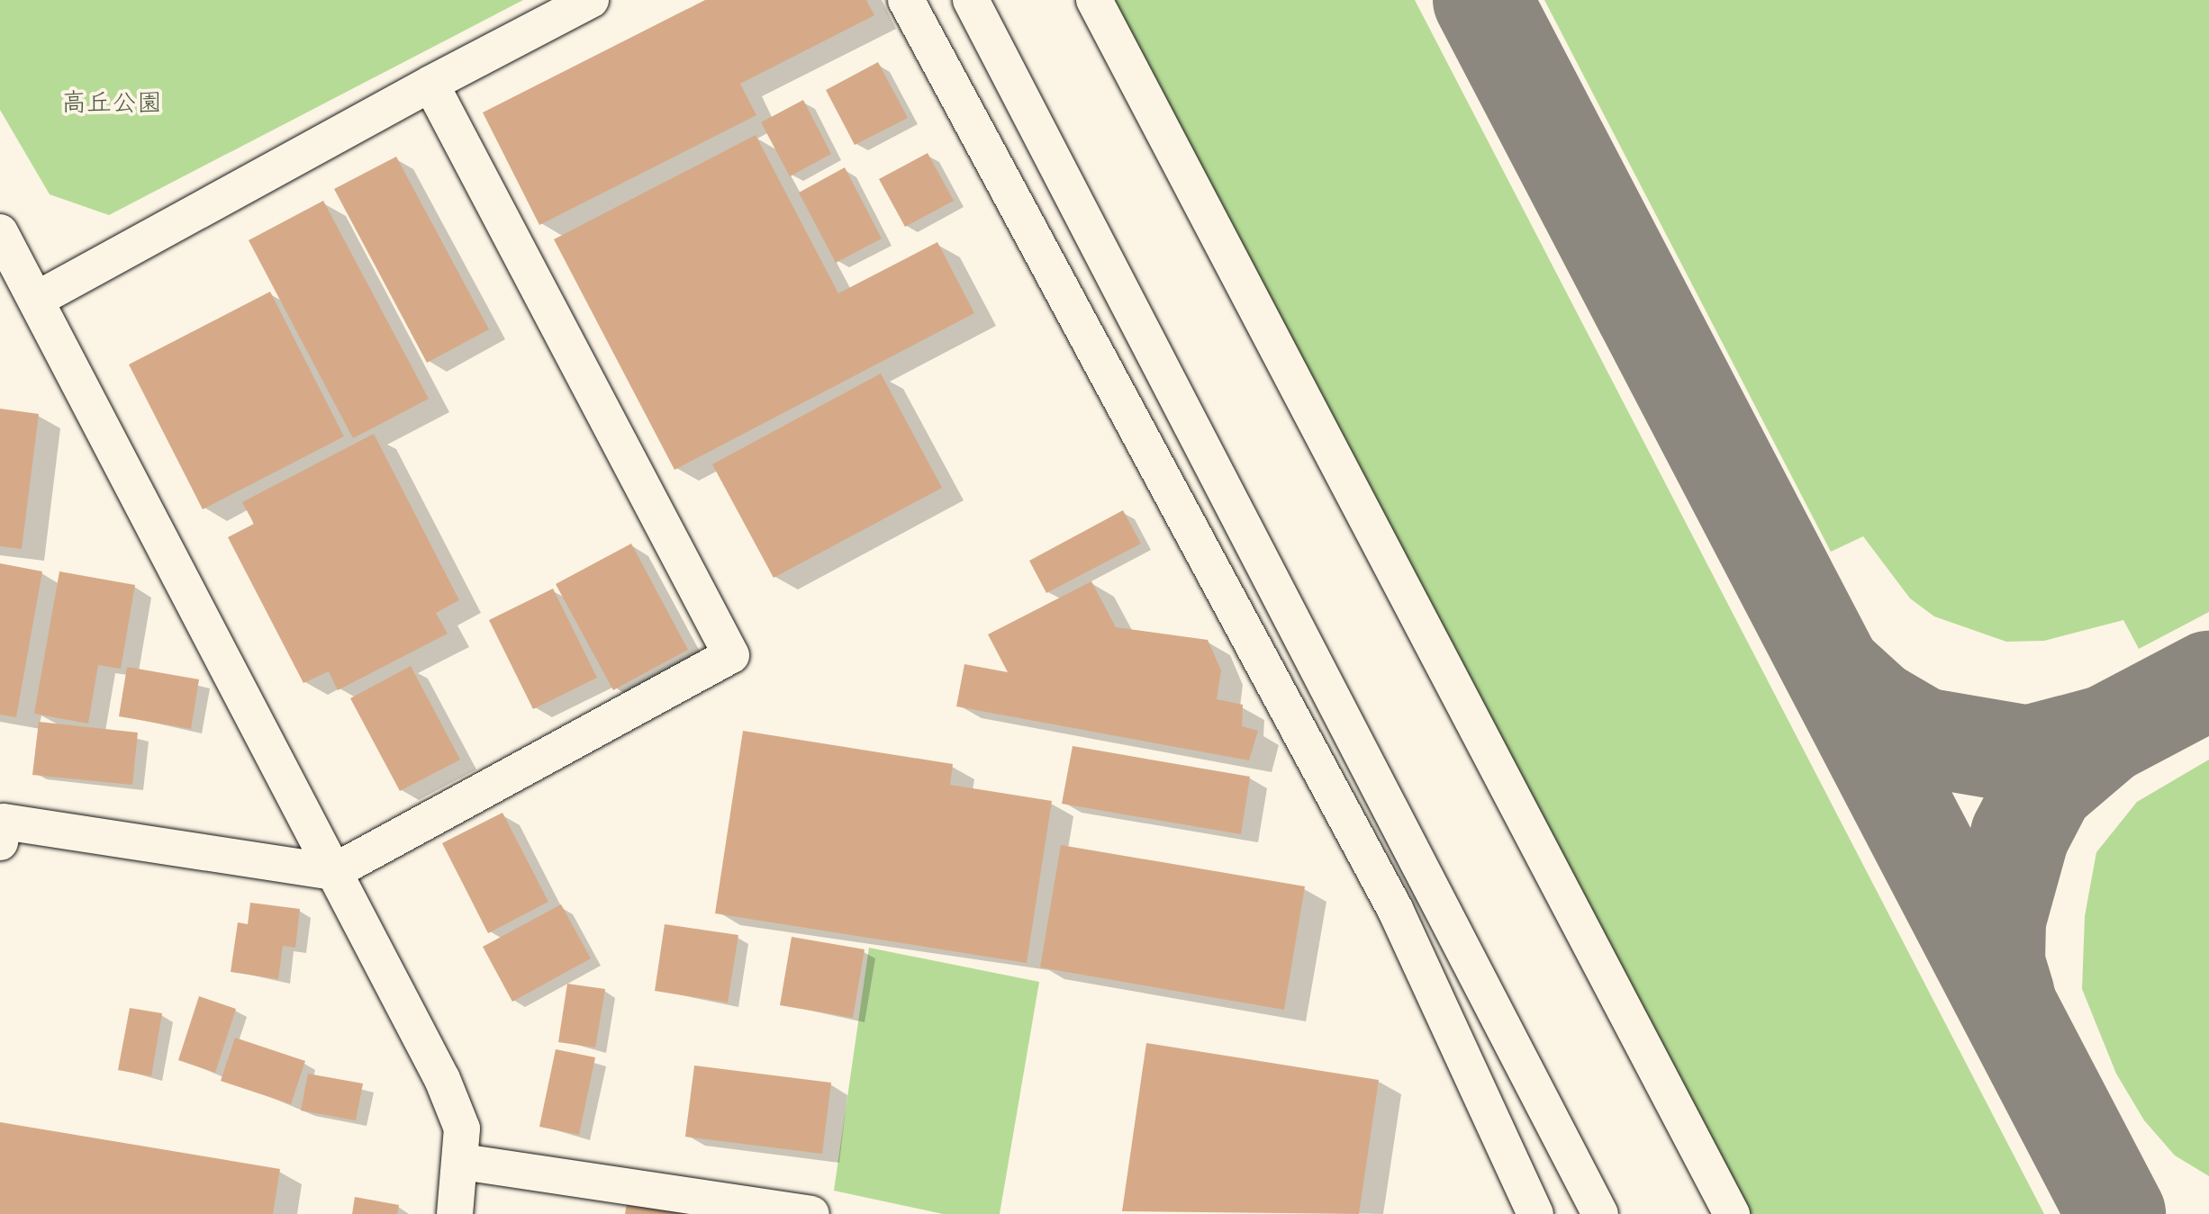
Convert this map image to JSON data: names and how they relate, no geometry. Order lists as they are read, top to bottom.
{
  "parks": ["高丘公園"]
}
